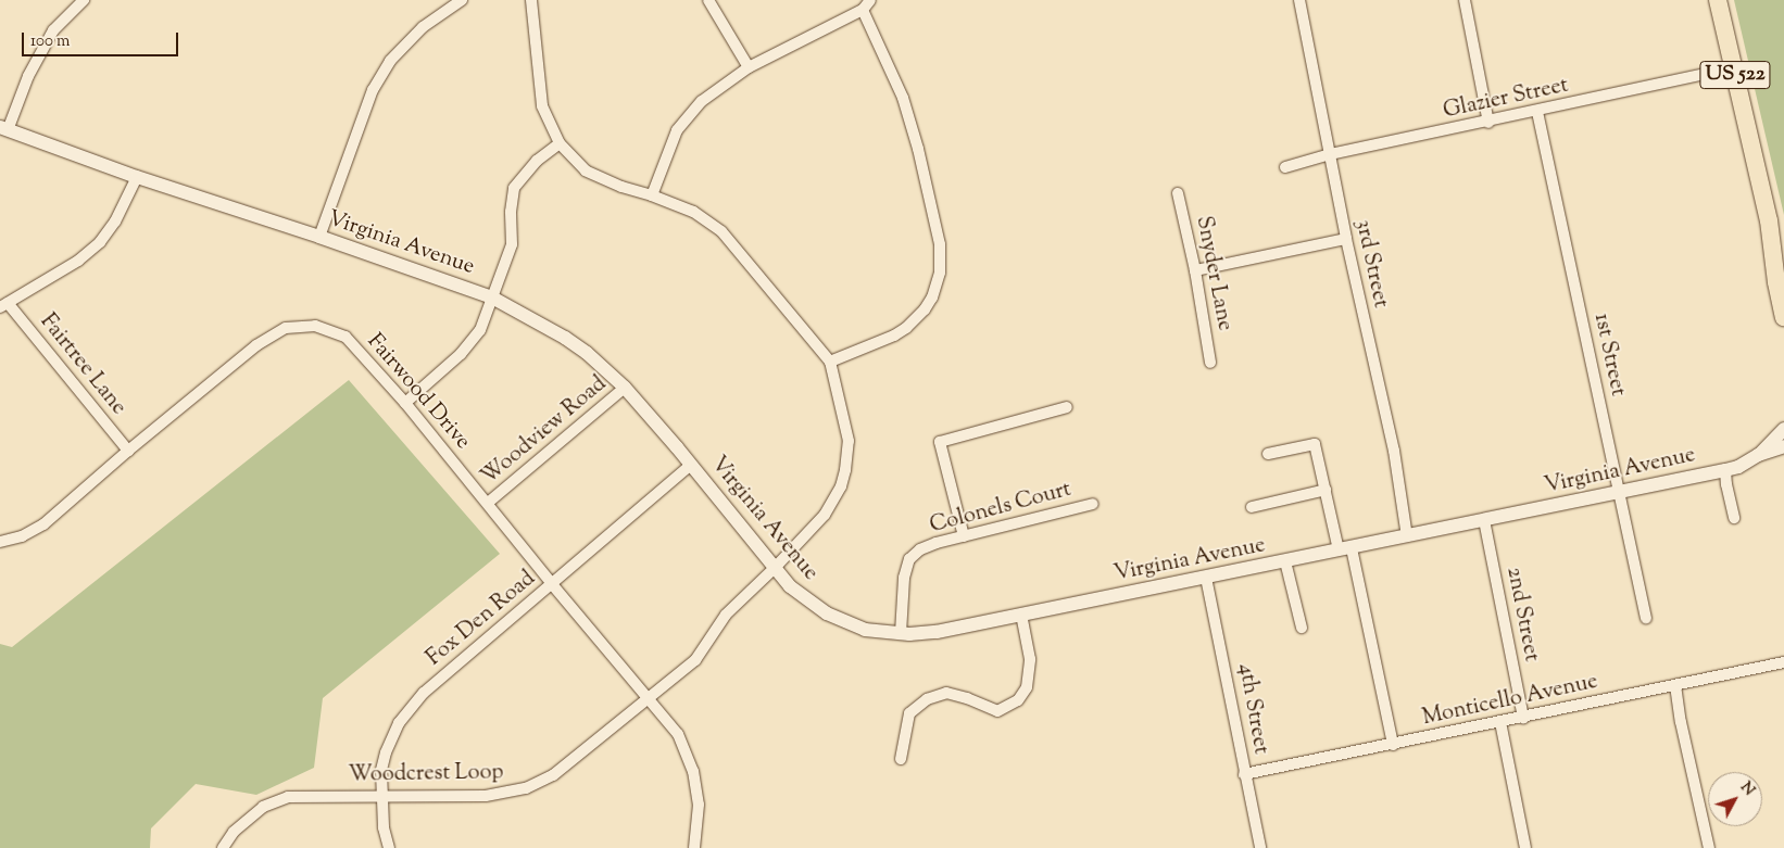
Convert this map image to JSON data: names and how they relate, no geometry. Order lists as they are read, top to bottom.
{
  "streets": {
    "main road": ["US 522"],
    "street": [
      "Glazier Street",
      "Virginia Avenue",
      "3rd Street",
      "Snyder Lane",
      "1st Street",
      "Fairtree Lane",
      "Fairwood Drive",
      "Woodview Road",
      "Colonels Court",
      "2nd Street",
      "Fox Den Road",
      "Monticello Avenue",
      "4th Street",
      "Woodcrest Loop"
    ]
  },
  "crossings": [
    ["US 522", "Glazier Street"],
    ["Glazier Street", "3rd Street"],
    ["Glazier Street", "1st Street"],
    ["Virginia Avenue", "3rd Street"],
    ["Virginia Avenue", "1st Street"],
    ["Virginia Avenue", "Woodview Road"],
    ["Virginia Avenue", "Colonels Court"],
    ["Virginia Avenue", "2nd Street"],
    ["Virginia Avenue", "Fox Den Road"],
    ["Virginia Avenue", "4th Street"],
    ["Virginia Avenue", "Woodcrest Loop"],
    ["Fairtree Lane", "Fairwood Drive"],
    ["Fairwood Drive", "Woodview Road"],
    ["Fairwood Drive", "Fox Den Road"],
    ["Fairwood Drive", "Woodcrest Loop"],
    ["2nd Street", "Monticello Avenue"],
    ["Fox Den Road", "Woodcrest Loop"],
    ["Monticello Avenue", "4th Street"]
  ],
  "scale_bar": "100 m",
  "north": "top right"
}
